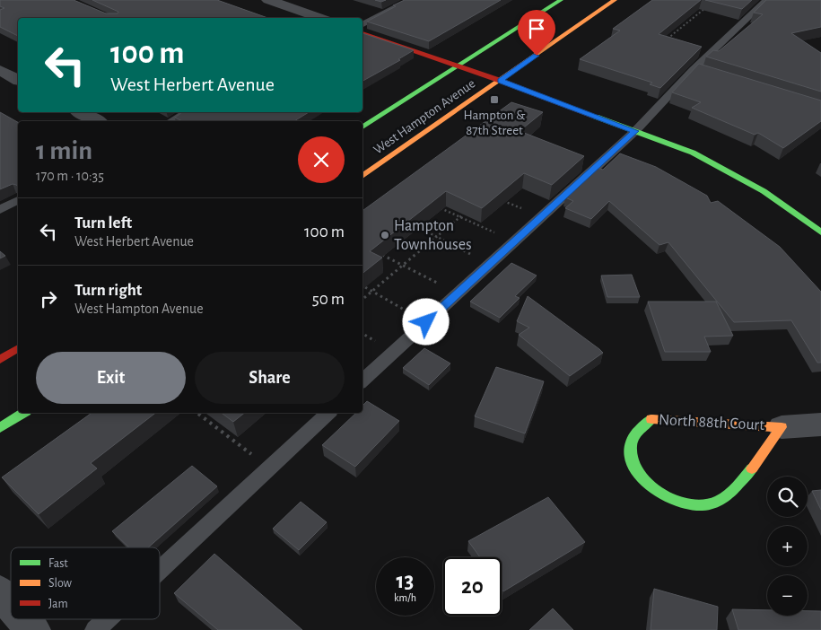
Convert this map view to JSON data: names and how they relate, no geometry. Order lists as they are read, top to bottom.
{
  "streets": {
    "main road": ["West Hampton Avenue", "North 88th Court"]
  },
  "places": {
    "transit": ["Hampton & 87th Street"],
    "other": ["Hampton Townhouses"]
  },
  "legend": ["Fast", "Slow", "Jam"],
  "page": {
    "turn": ["100 m", "West Herbert Avenue"],
    "heading": ["1 min", "170 m · 10:35"],
    "list": [
      {
        "name": "Turn left",
        "note": "West Herbert Avenue",
        "value": "100 m"
      },
      {
        "name": "Turn right",
        "note": "West Hampton Avenue",
        "value": "50 m"
      }
    ],
    "buttons": ["Exit", "Share"],
    "map_buttons": ["+", "−"],
    "speed": "13 km/h",
    "limit": "20"
  }
}
